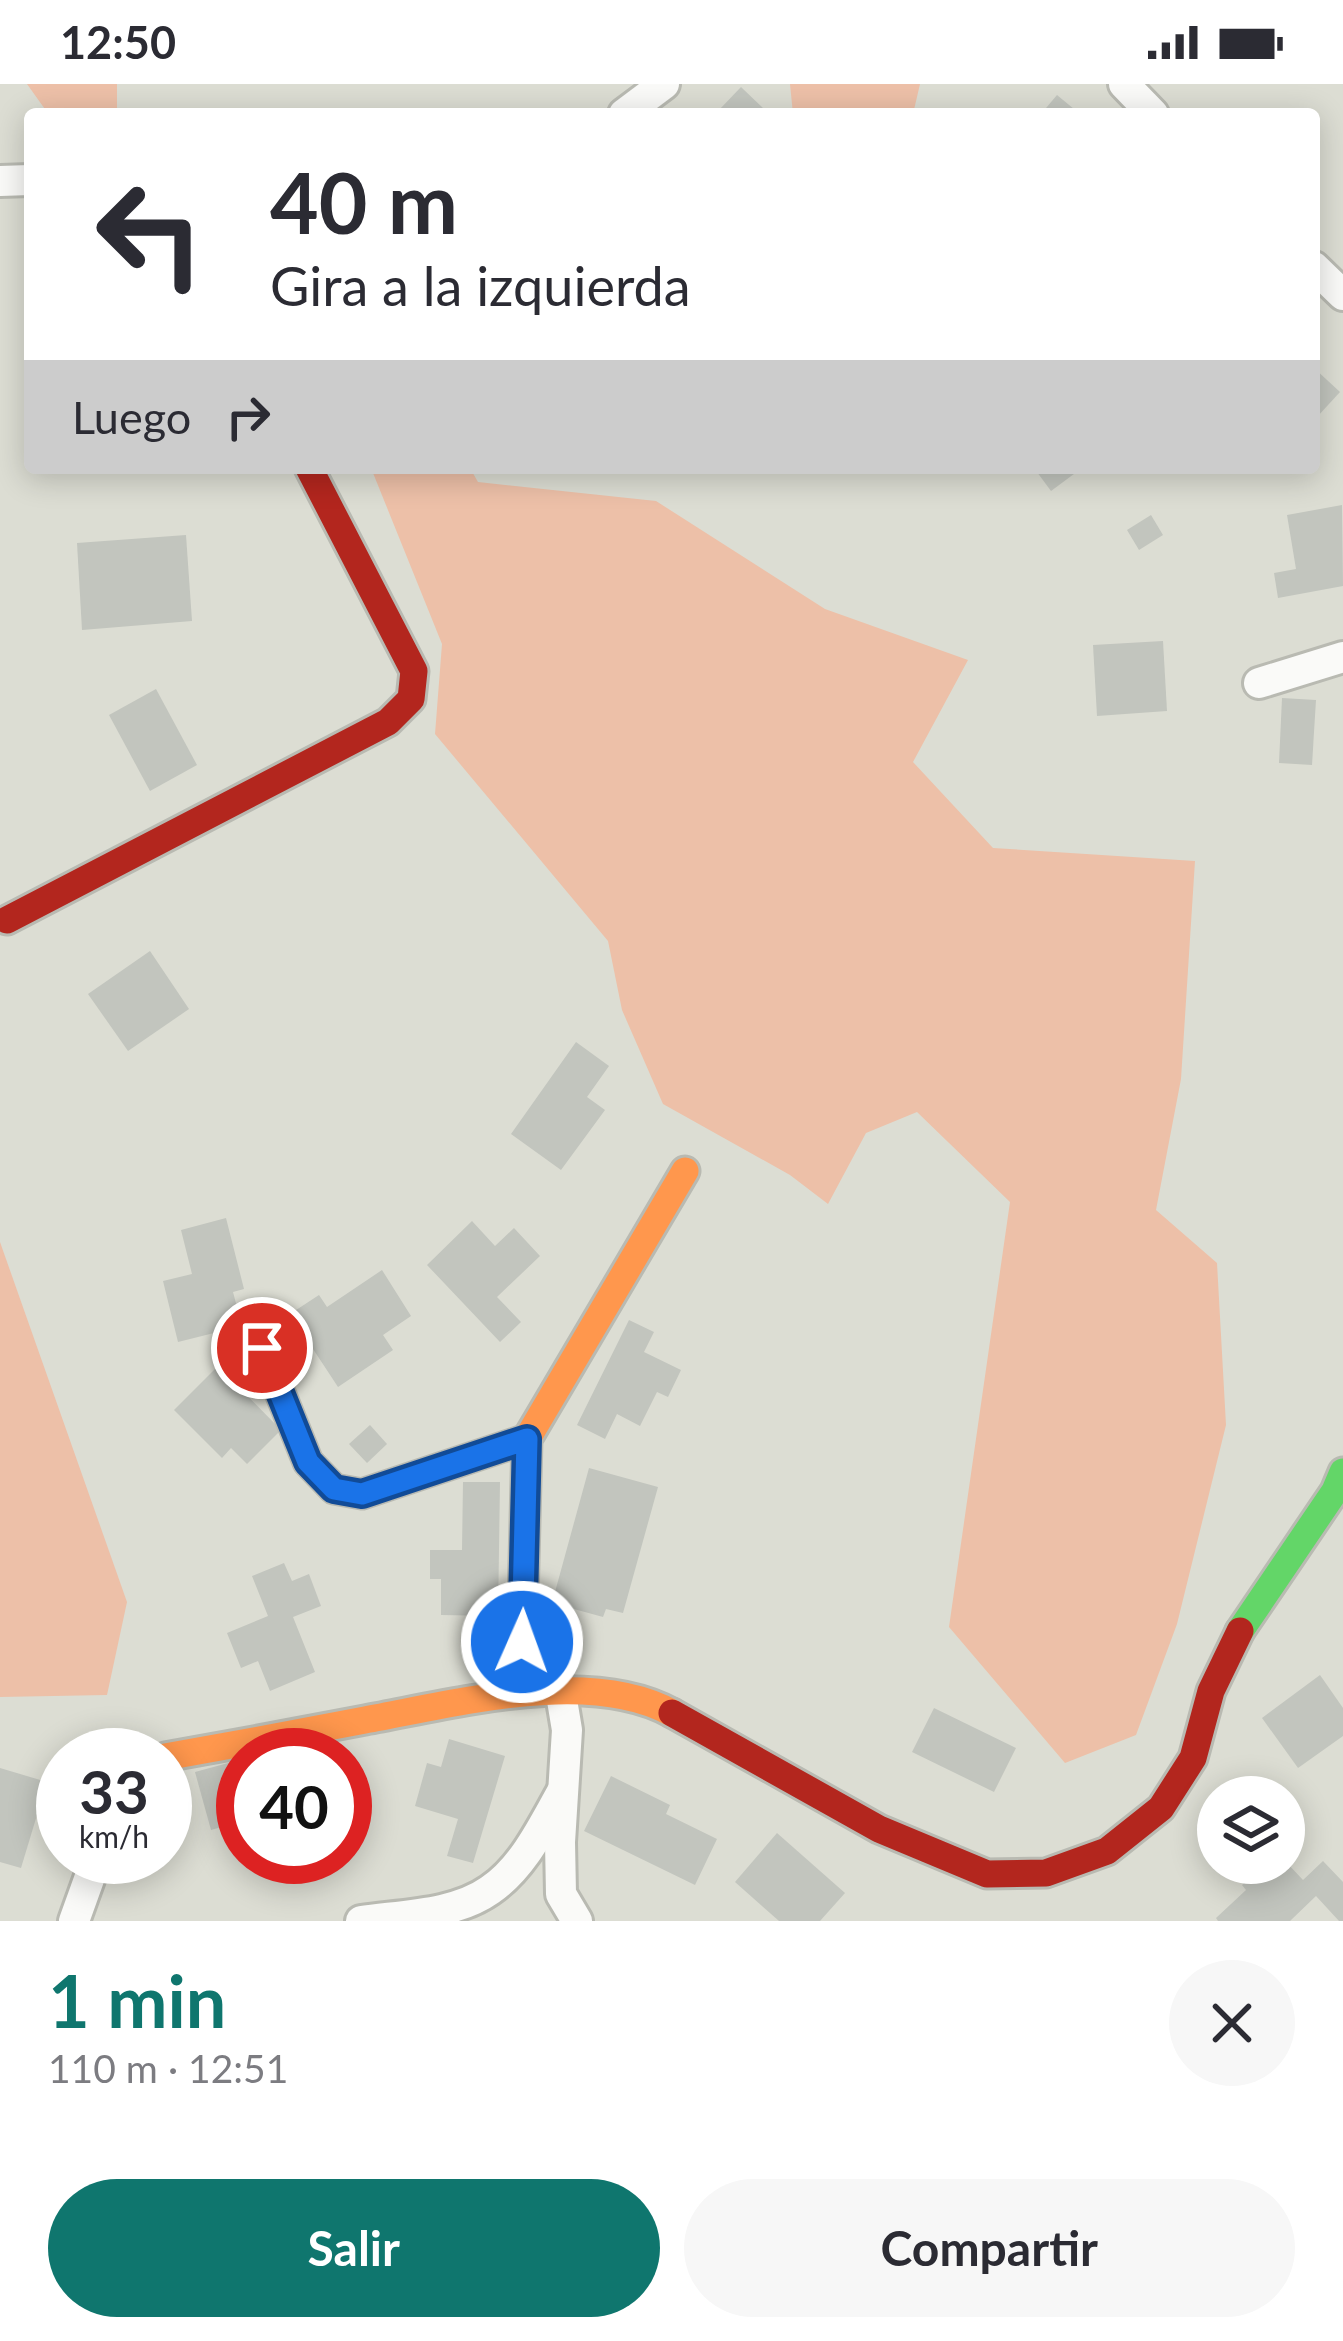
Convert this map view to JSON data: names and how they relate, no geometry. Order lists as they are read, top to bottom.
{
  "page": {
    "status": "12:50",
    "turn": ["40 m", "Gira a la izquierda"],
    "then": "Luego",
    "speed": "33 km/h",
    "limit": "40",
    "heading": ["1 min", "110 m · 12:51"],
    "buttons": ["Salir", "Compartir"]
  }
}
